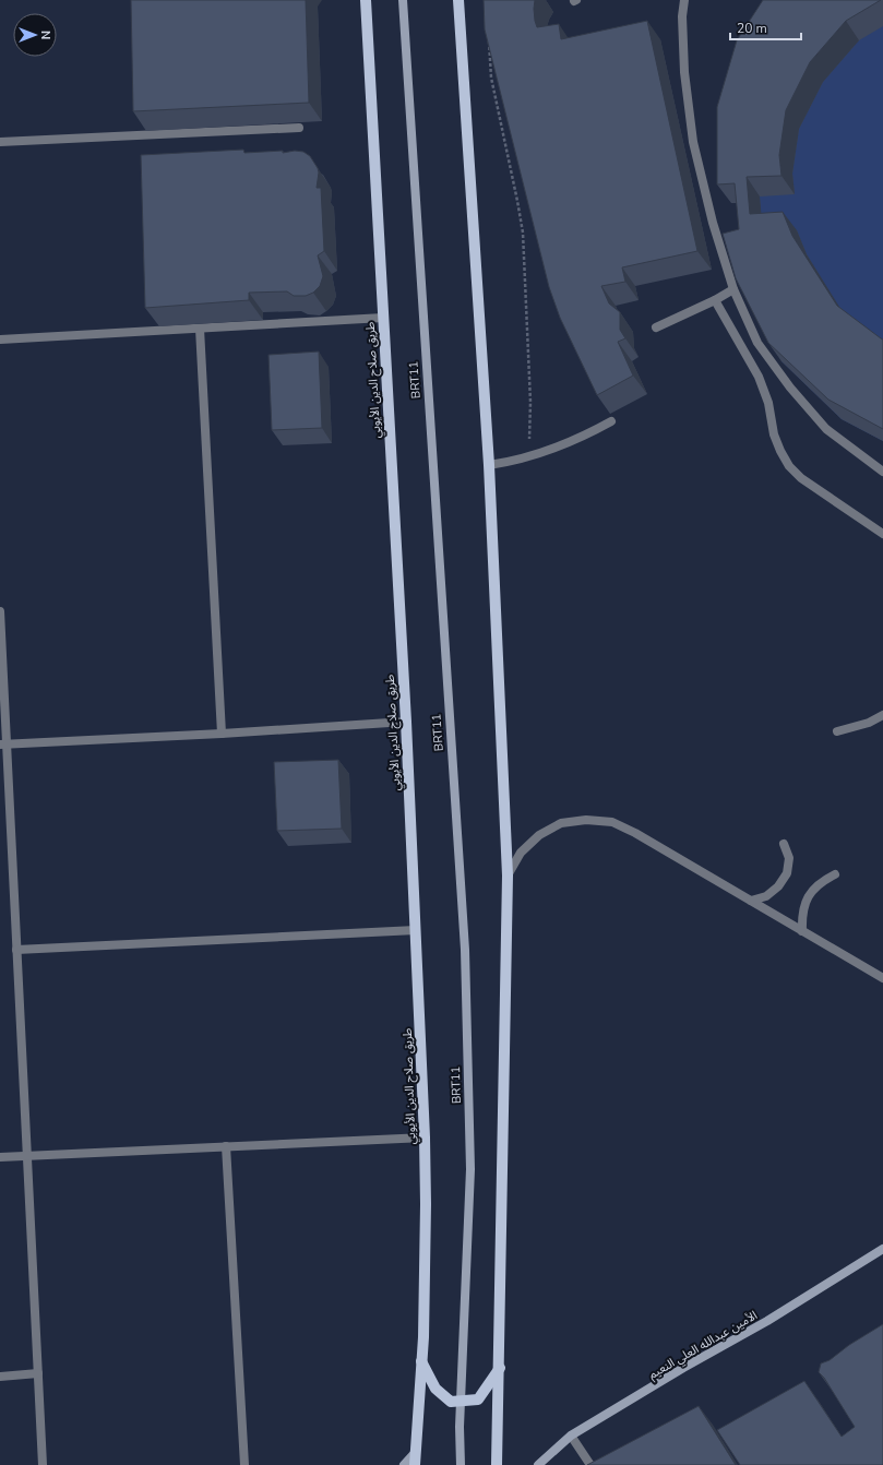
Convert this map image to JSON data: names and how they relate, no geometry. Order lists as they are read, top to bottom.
{
  "streets": {
    "main road": ["طريق صلاح الدين الأيوبي", "BRT11", "الأمين عبدالله العلي النعيم"]
  },
  "scale_bar": "20 m",
  "north": "right"
}
